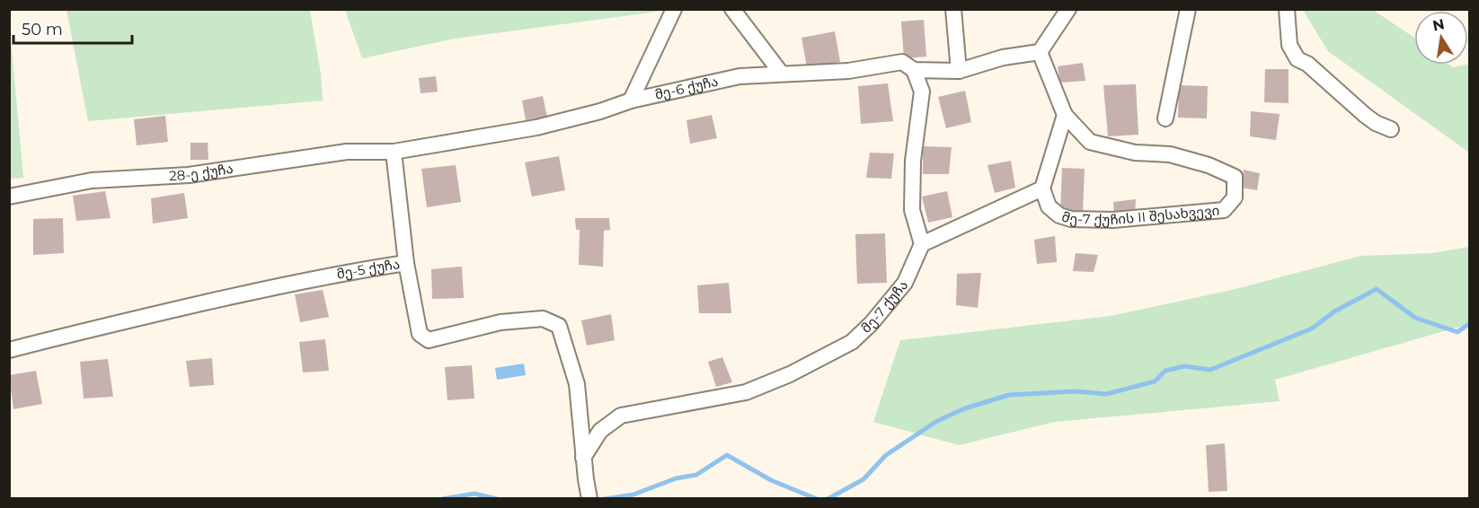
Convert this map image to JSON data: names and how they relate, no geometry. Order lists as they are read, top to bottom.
{
  "streets": {
    "street": [
      "მე-6 ქუჩა",
      "28-ე ქუჩა",
      "მე-7 ქუჩის II შესახვევი",
      "მე-5 ქუჩა",
      "მე-7 ქუჩა"
    ]
  },
  "crossings": [
    ["მე-6 ქუჩა", "28-ე ქუჩა"],
    ["მე-5 ქუჩა", "მე-7 ქუჩა"]
  ],
  "scale_bar": "50 m",
  "north": "top"
}
